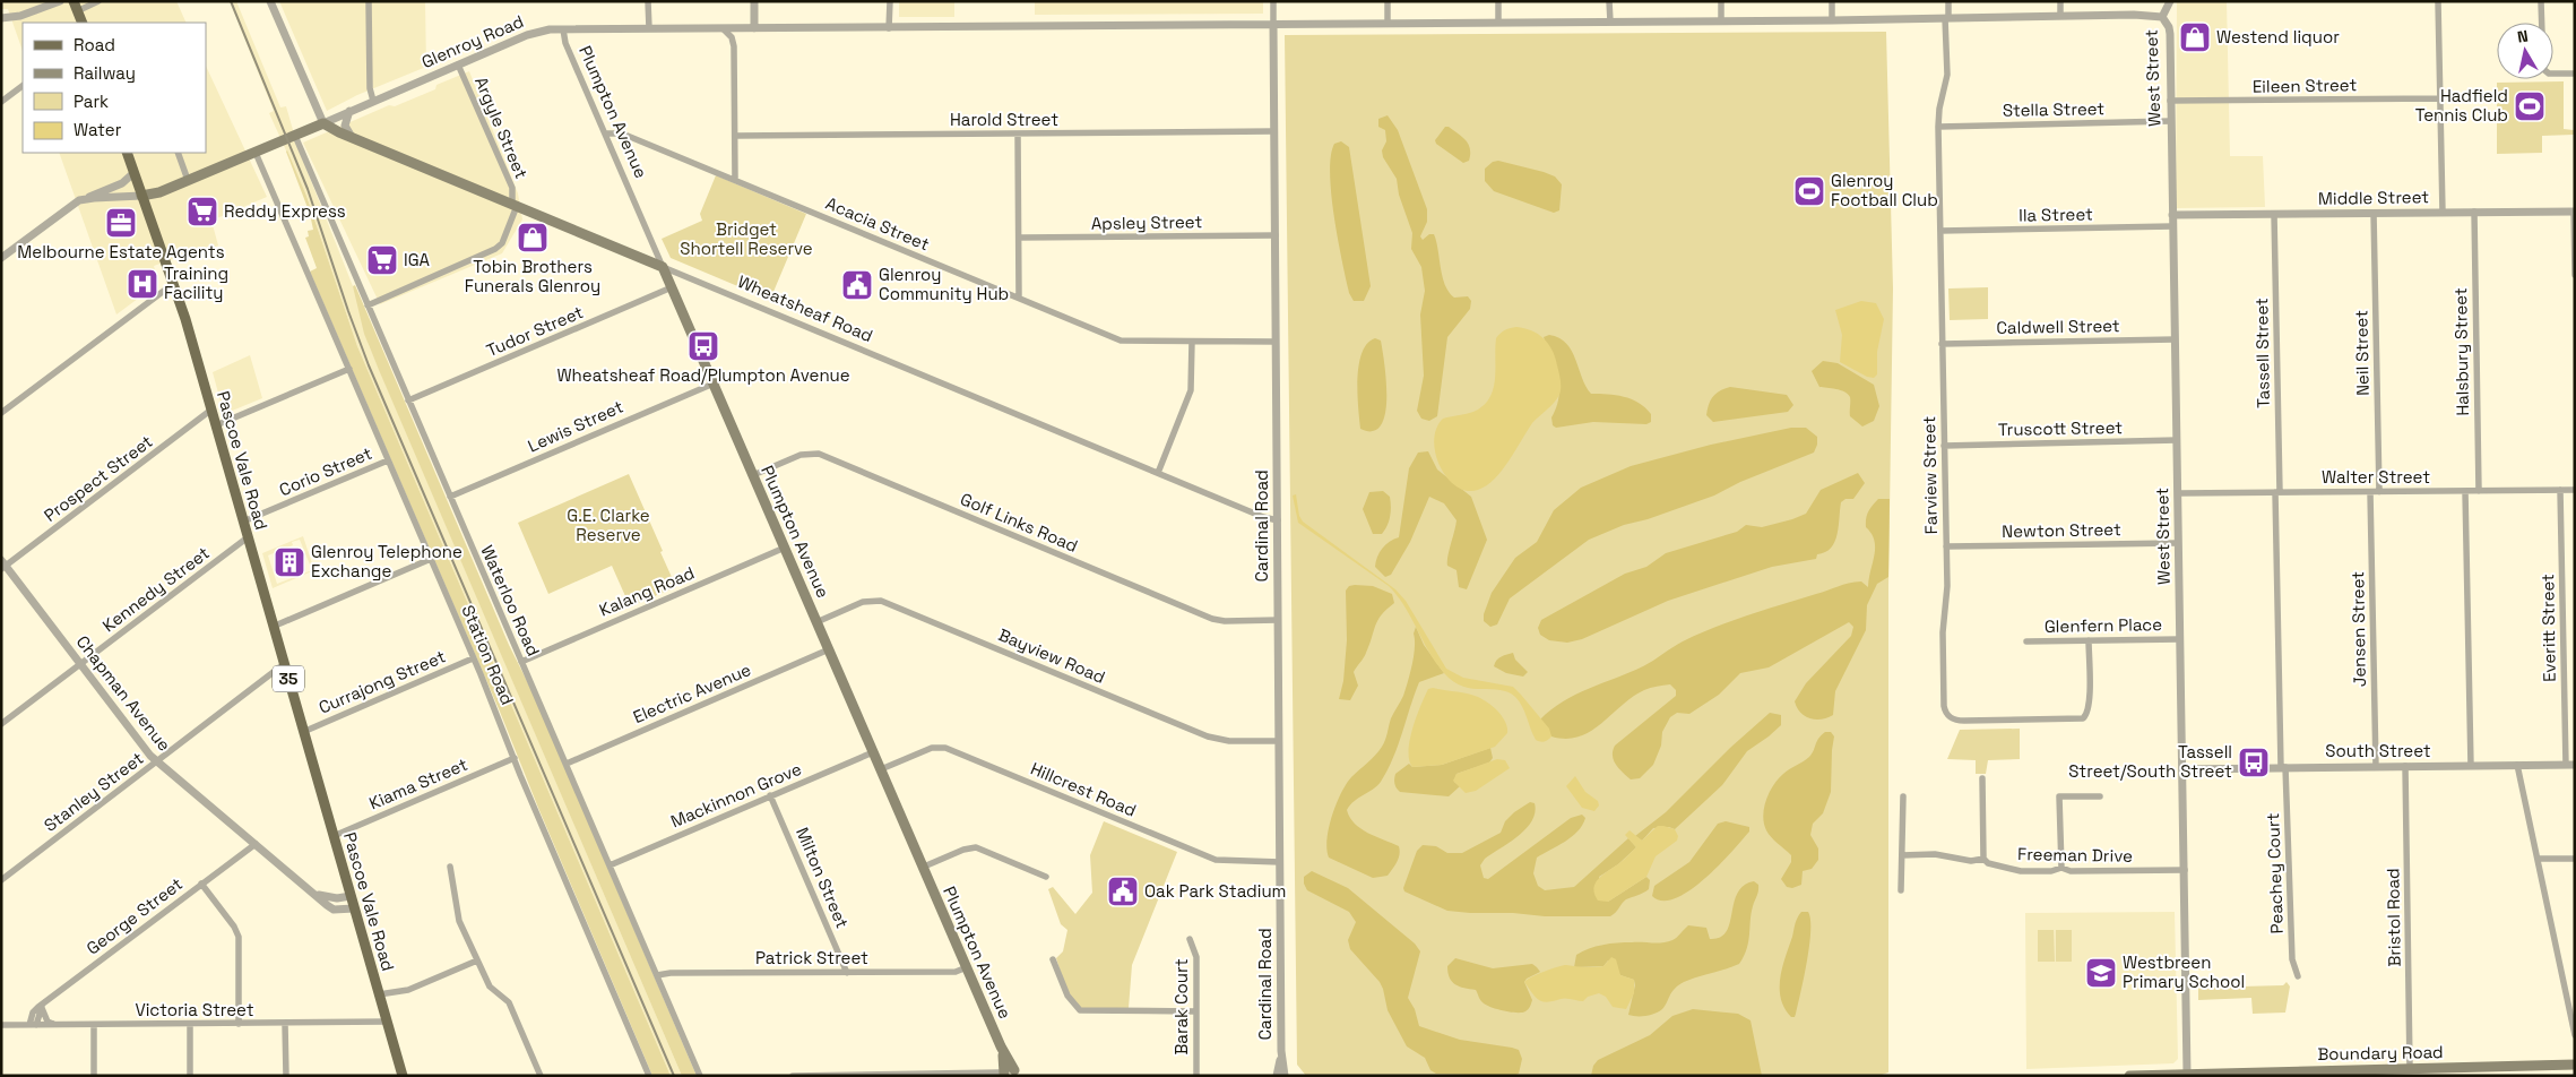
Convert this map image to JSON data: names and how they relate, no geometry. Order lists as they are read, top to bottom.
{
  "streets": {
    "main road": [
      "Glenroy Road",
      "Plumpton Avenue",
      "Wheatsheaf Road",
      "Pascoe Vale Road",
      "35",
      "Boundary Road"
    ],
    "street": [
      "West Street",
      "Eileen Street",
      "Stella Street",
      "Harold Street",
      "Argyle Street",
      "Middle Street",
      "Ila Street",
      "Apsley Street",
      "Acacia Street",
      "Caldwell Street",
      "Tudor Street",
      "Halsbury Street",
      "Tassell Street",
      "Neil Street",
      "Lewis Street",
      "Truscott Street",
      "Corio Street",
      "Farview Street",
      "Walter Street",
      "Prospect Street",
      "Golf Links Road",
      "Cardinal Road",
      "Newton Street",
      "Kennedy Street",
      "Kalang Road",
      "Waterloo Road",
      "Glenfern Place",
      "Everitt Street",
      "Jensen Street",
      "Station Road",
      "Bayview Road",
      "Currajong Street",
      "Chapman Avenue",
      "Electric Avenue",
      "South Street",
      "Kiama Street",
      "Hillcrest Road",
      "Stanley Street",
      "Mackinnon Grove",
      "Freeman Drive",
      "Peachey Court",
      "Milton Street",
      "George Street",
      "Bristol Road",
      "Patrick Street",
      "Barak Court",
      "Victoria Street"
    ]
  },
  "crossings": [
    ["Glenroy Road", "West Street"],
    ["Glenroy Road", "Plumpton Avenue"],
    ["Glenroy Road", "Argyle Street"],
    ["Glenroy Road", "Wheatsheaf Road"],
    ["Glenroy Road", "Pascoe Vale Road"],
    ["Glenroy Road", "Farview Street"],
    ["Glenroy Road", "Cardinal Road"],
    ["Glenroy Road", "Waterloo Road"],
    ["Glenroy Road", "Station Road"],
    ["West Street", "Eileen Street"],
    ["West Street", "Stella Street"],
    ["West Street", "Middle Street"],
    ["West Street", "Ila Street"],
    ["West Street", "Caldwell Street"],
    ["West Street", "Truscott Street"],
    ["West Street", "Walter Street"],
    ["West Street", "Newton Street"],
    ["West Street", "Glenfern Place"],
    ["West Street", "South Street"],
    ["West Street", "Freeman Drive"],
    ["West Street", "Boundary Road"],
    ["Stella Street", "Farview Street"],
    ["Plumpton Avenue", "Acacia Street"],
    ["Plumpton Avenue", "Wheatsheaf Road"],
    ["Plumpton Avenue", "Tudor Street"],
    ["Plumpton Avenue", "Lewis Street"],
    ["Plumpton Avenue", "Golf Links Road"],
    ["Plumpton Avenue", "Kalang Road"],
    ["Plumpton Avenue", "Bayview Road"],
    ["Plumpton Avenue", "Electric Avenue"],
    ["Plumpton Avenue", "Hillcrest Road"],
    ["Plumpton Avenue", "Mackinnon Grove"],
    ["Plumpton Avenue", "Patrick Street"],
    ["Harold Street", "Cardinal Road"],
    ["Argyle Street", "Wheatsheaf Road"],
    ["Middle Street", "Halsbury Street"],
    ["Middle Street", "Tassell Street"],
    ["Middle Street", "Neil Street"],
    ["Ila Street", "Farview Street"],
    ["Apsley Street", "Cardinal Road"],
    ["Acacia Street", "Cardinal Road"],
    ["Wheatsheaf Road", "Cardinal Road"],
    ["Caldwell Street", "Farview Street"],
    ["Tudor Street", "Waterloo Road"],
    ["Halsbury Street", "Walter Street"],
    ["Tassell Street", "Walter Street"],
    ["Tassell Street", "South Street"],
    ["Tassell Street", "Peachey Court"],
    ["Neil Street", "Walter Street"],
    ["Lewis Street", "Waterloo Road"],
    ["Truscott Street", "Farview Street"],
    ["Pascoe Vale Road", "Corio Street"],
    ["Pascoe Vale Road", "Prospect Street"],
    ["Pascoe Vale Road", "Kennedy Street"],
    ["Pascoe Vale Road", "Currajong Street"],
    ["Pascoe Vale Road", "Chapman Avenue"],
    ["Pascoe Vale Road", "Kiama Street"],
    ["Pascoe Vale Road", "Stanley Street"],
    ["Pascoe Vale Road", "Victoria Street"],
    ["Corio Street", "Station Road"],
    ["Farview Street", "Newton Street"],
    ["Farview Street", "Glenfern Place"],
    ["Walter Street", "Everitt Street"],
    ["Walter Street", "Jensen Street"],
    ["Prospect Street", "Chapman Avenue"],
    ["Golf Links Road", "Cardinal Road"],
    ["Cardinal Road", "Bayview Road"],
    ["Cardinal Road", "Hillcrest Road"],
    ["Kennedy Street", "Chapman Avenue"],
    ["Kalang Road", "Waterloo Road"],
    ["Waterloo Road", "Electric Avenue"],
    ["Waterloo Road", "Mackinnon Grove"],
    ["Waterloo Road", "Patrick Street"],
    ["Everitt Street", "South Street"],
    ["Jensen Street", "South Street"],
    ["Station Road", "Currajong Street"],
    ["Station Road", "Kiama Street"],
    ["Chapman Avenue", "Stanley Street"],
    ["Chapman Avenue", "George Street"],
    ["South Street", "Peachey Court"],
    ["South Street", "Bristol Road"],
    ["Mackinnon Grove", "Milton Street"],
    ["Milton Street", "Patrick Street"],
    ["George Street", "Victoria Street"],
    ["Bristol Road", "Boundary Road"]
  ],
  "parks": ["Bridget Shortell Reserve", "G.E. Clarke Reserve"],
  "places": {
    "shop": ["Westend liquor", "Tobin Brothers Funerals Glenroy"],
    "sports": ["Hadfield Tennis Club", "Glenroy Football Club"],
    "supermarket": ["Reddy Express", "IGA"],
    "office": ["Melbourne Estate Agents"],
    "hospital": ["Training Facility"],
    "public building": ["Glenroy Community Hub", "Oak Park Stadium"],
    "bus stop": ["Wheatsheaf Road/Plumpton Avenue", "Tassell Street/South Street"],
    "building": ["Glenroy Telephone Exchange"],
    "school or university": ["Westbreen Primary School"]
  },
  "legend": [
    "Road",
    "Railway",
    "Park",
    "Water"
  ],
  "north": "top"
}
